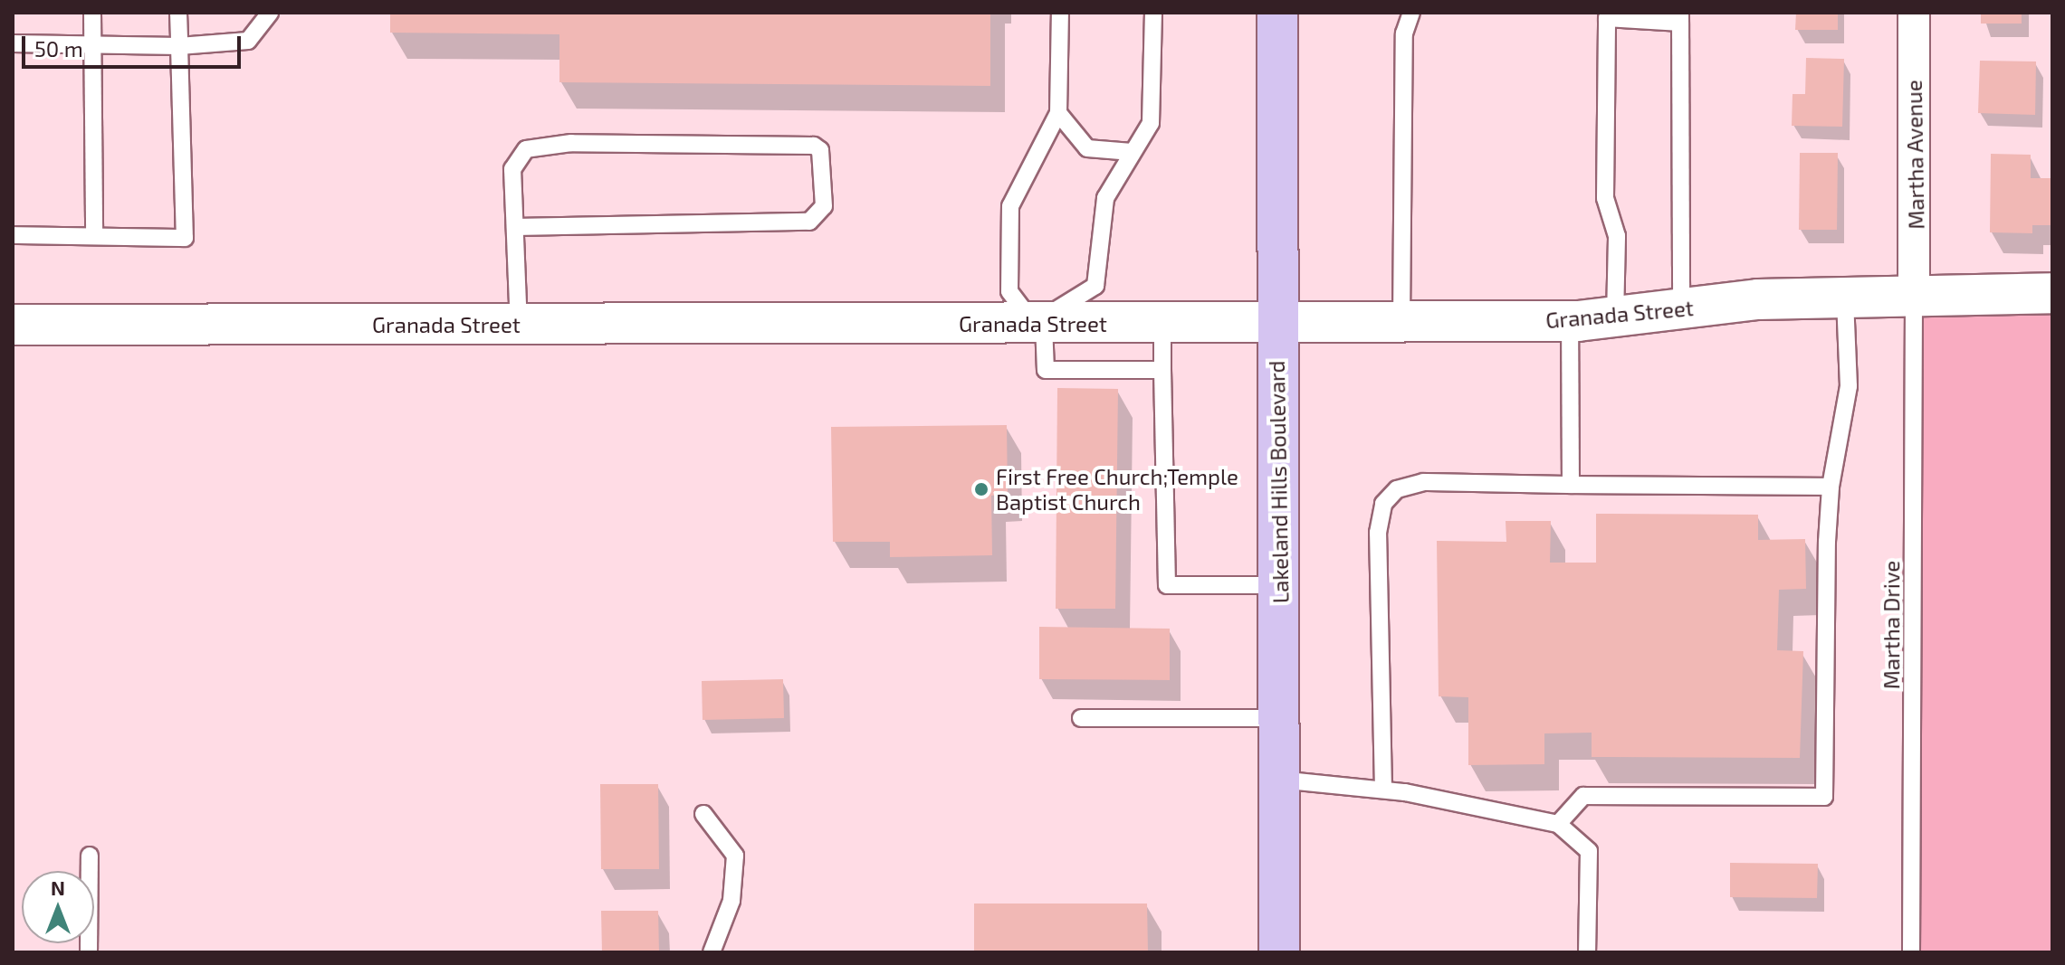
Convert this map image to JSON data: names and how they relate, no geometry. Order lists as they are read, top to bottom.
{
  "streets": {
    "main road": ["Lakeland Hills Boulevard"],
    "street": ["Martha Avenue", "Granada Street"],
    "lane": ["Martha Drive"]
  },
  "crossings": [
    ["Martha Avenue", "Granada Street"],
    ["Martha Avenue", "Martha Drive"],
    ["Granada Street", "Lakeland Hills Boulevard"],
    ["Granada Street", "Martha Drive"]
  ],
  "places": ["First Free Church;Temple Baptist Church"],
  "scale_bar": "50 m",
  "north": "top"
}
